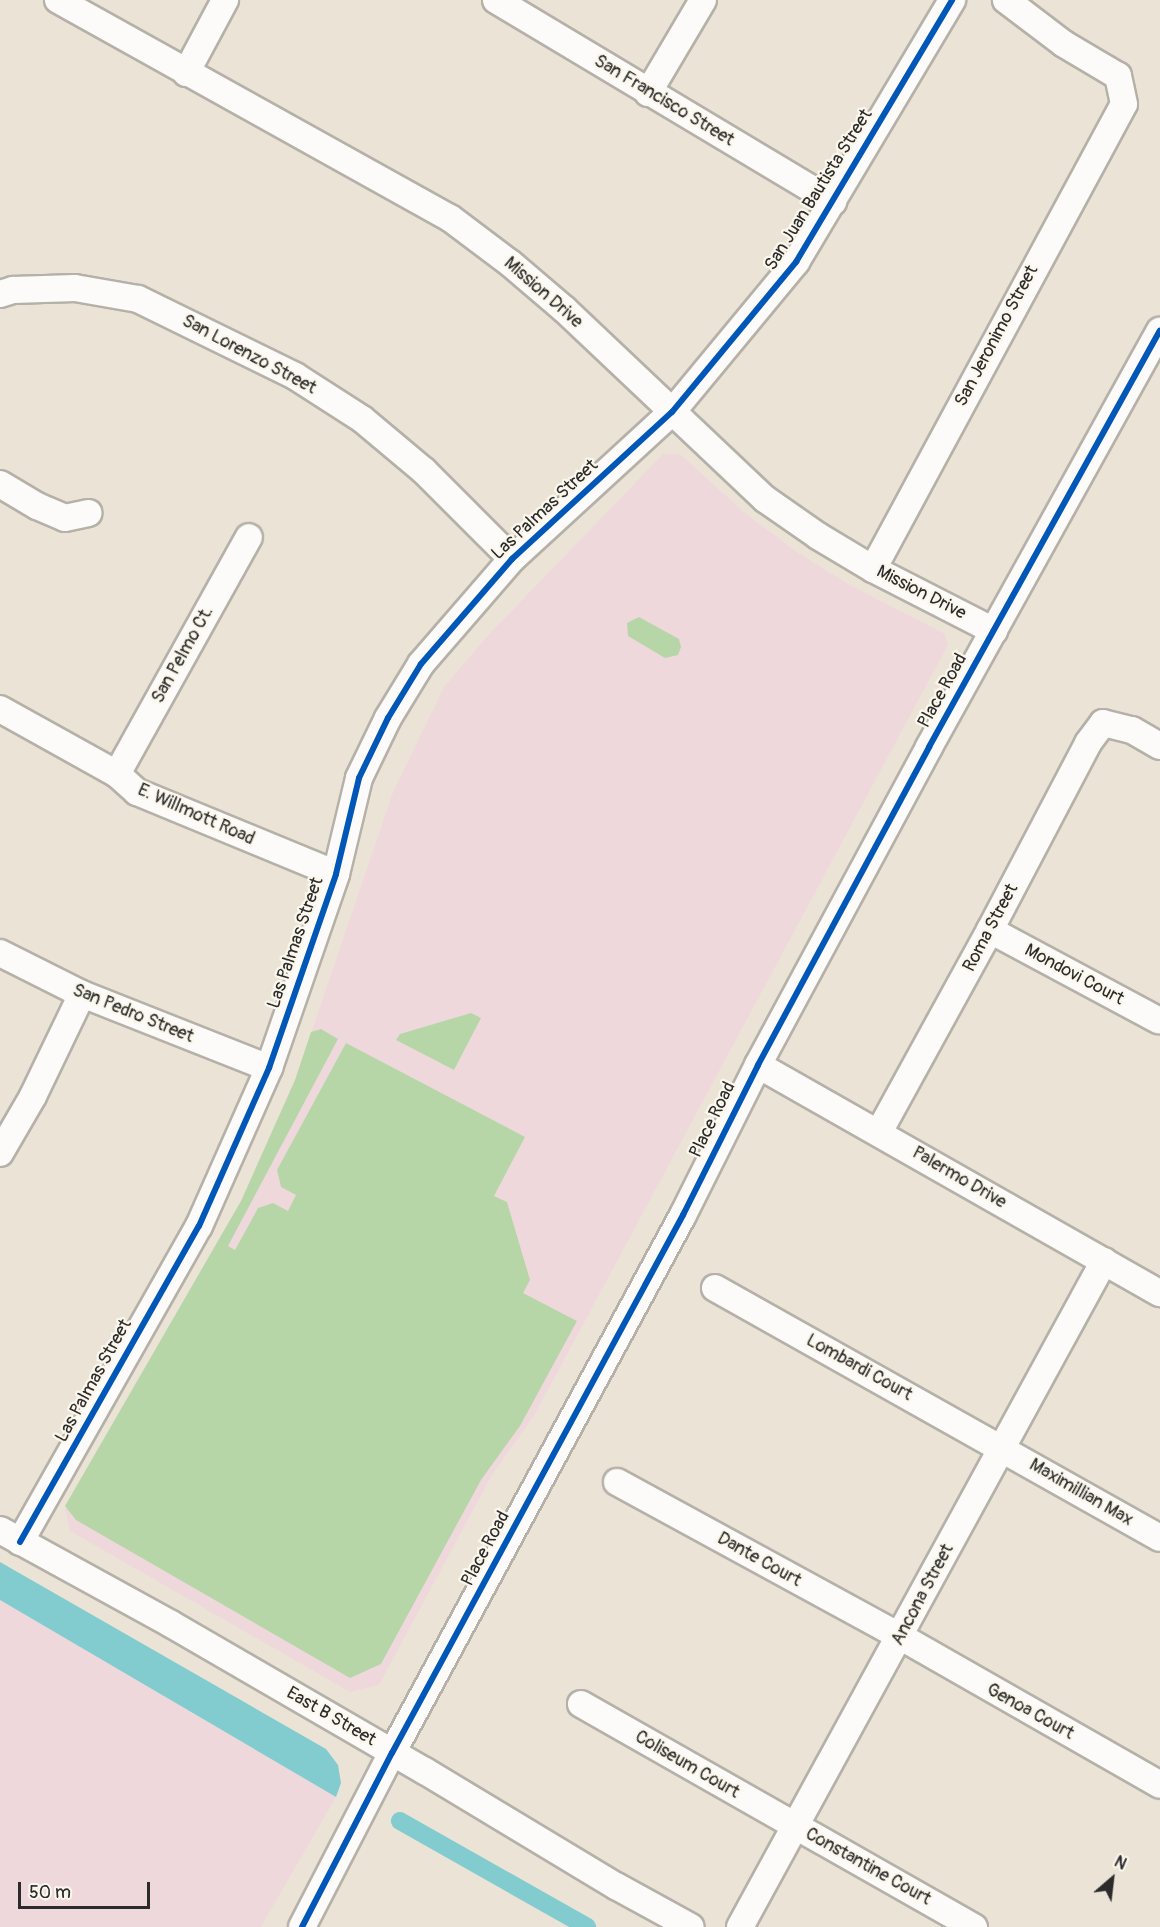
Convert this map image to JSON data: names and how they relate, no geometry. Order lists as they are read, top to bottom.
{
  "streets": {
    "street": [
      "San Francisco Street",
      "San Juan Bautista Street",
      "Mission Drive",
      "San Jeronimo Street",
      "San Lorenzo Street",
      "Las Palmas Street",
      "San Pelmo Ct.",
      "Place Road",
      "E. Willmott Road",
      "Roma Street",
      "Mondovi Court",
      "San Pedro Street",
      "Palermo Drive",
      "Lombardi Court",
      "Maximillian Max",
      "Dante Court",
      "Ancona Street",
      "Genoa Court",
      "East B Street",
      "Coliseum Court",
      "Constantine Court"
    ]
  },
  "crossings": [
    ["San Francisco Street", "San Juan Bautista Street"],
    ["San Juan Bautista Street", "Mission Drive"],
    ["San Juan Bautista Street", "Las Palmas Street"],
    ["Mission Drive", "San Jeronimo Street"],
    ["Mission Drive", "Las Palmas Street"],
    ["Mission Drive", "Place Road"],
    ["San Lorenzo Street", "Las Palmas Street"],
    ["Las Palmas Street", "E. Willmott Road"],
    ["Las Palmas Street", "San Pedro Street"],
    ["Las Palmas Street", "East B Street"],
    ["San Pelmo Ct.", "E. Willmott Road"],
    ["Place Road", "Palermo Drive"],
    ["Place Road", "East B Street"],
    ["Roma Street", "Mondovi Court"],
    ["Roma Street", "Palermo Drive"],
    ["Palermo Drive", "Ancona Street"],
    ["Lombardi Court", "Maximillian Max"],
    ["Lombardi Court", "Ancona Street"],
    ["Maximillian Max", "Ancona Street"],
    ["Dante Court", "Ancona Street"],
    ["Dante Court", "Genoa Court"],
    ["Ancona Street", "Genoa Court"],
    ["Ancona Street", "Coliseum Court"],
    ["Ancona Street", "Constantine Court"],
    ["Coliseum Court", "Constantine Court"]
  ],
  "scale_bar": "50 m",
  "north": "top right"
}
